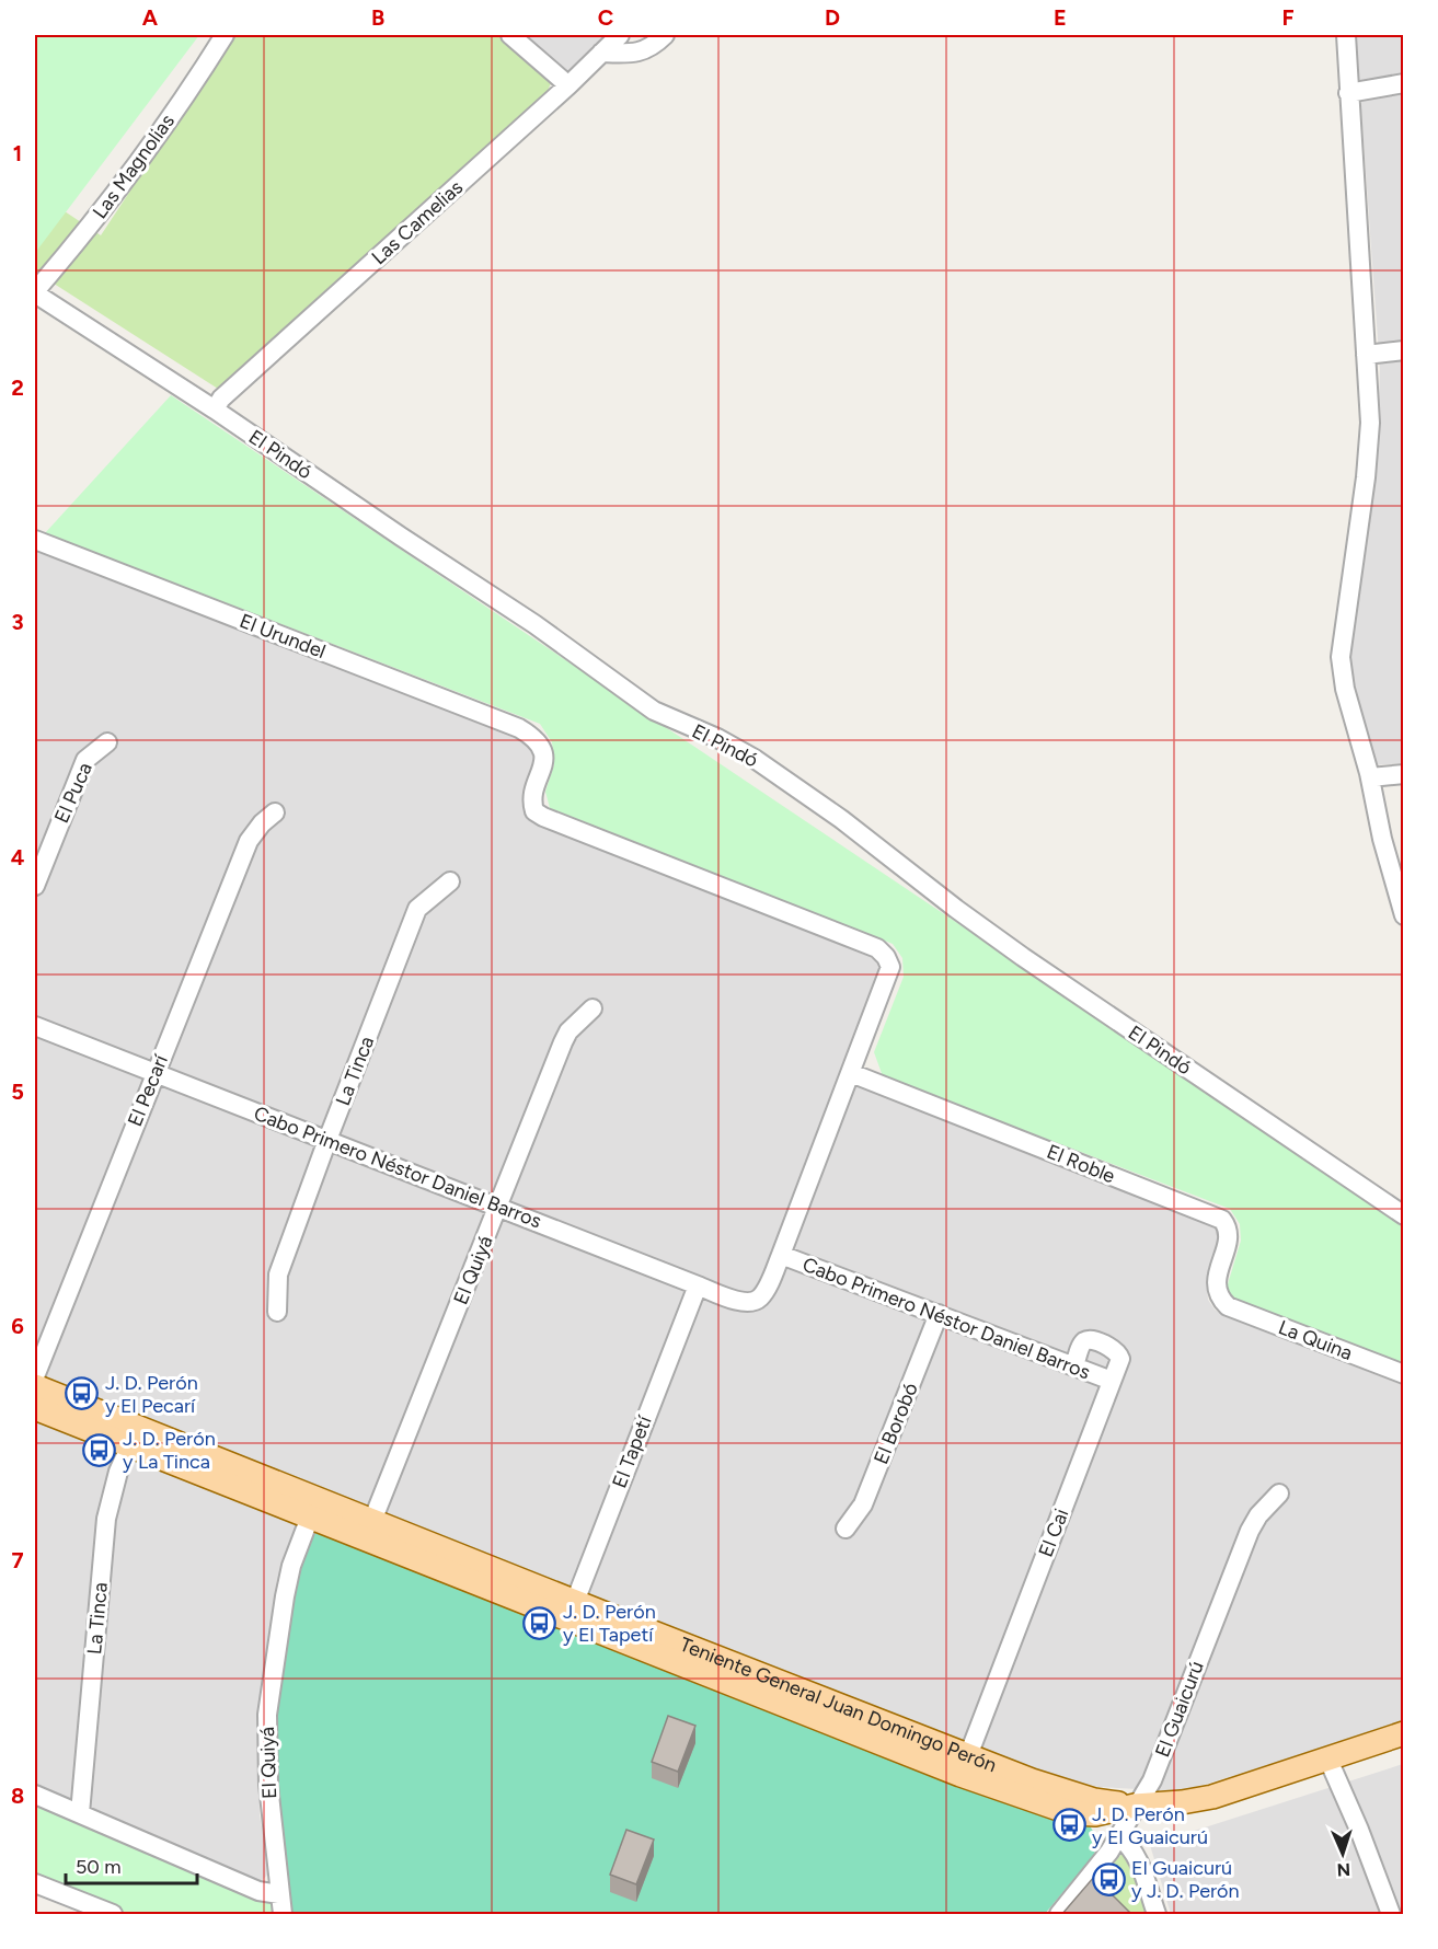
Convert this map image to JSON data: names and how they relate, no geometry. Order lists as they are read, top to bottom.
{
  "streets": {
    "main road": ["Teniente General Juan Domingo Perón"],
    "street": [
      "Las Magnolias",
      "Las Camelias",
      "El Pindó",
      "El Urundel",
      "El Puca",
      "La Tinca",
      "El Pecarí",
      "El Roble",
      "Cabo Primero Néstor Daniel Barros",
      "El Quiyá",
      "La Quina",
      "El Borobó",
      "El Tapetí",
      "El Cai",
      "El Guaicurú"
    ]
  },
  "crossings": [
    ["Las Magnolias", "El Pindó"],
    ["Las Camelias", "El Pindó"],
    ["El Urundel", "El Roble"],
    ["La Tinca", "Cabo Primero Néstor Daniel Barros"],
    ["La Tinca", "Teniente General Juan Domingo Perón"],
    ["El Pecarí", "Cabo Primero Néstor Daniel Barros"],
    ["El Roble", "La Quina"],
    ["Cabo Primero Néstor Daniel Barros", "El Quiyá"],
    ["Cabo Primero Néstor Daniel Barros", "El Borobó"],
    ["Cabo Primero Néstor Daniel Barros", "El Tapetí"],
    ["Cabo Primero Néstor Daniel Barros", "El Cai"],
    ["El Quiyá", "Teniente General Juan Domingo Perón"],
    ["El Tapetí", "Teniente General Juan Domingo Perón"],
    ["El Cai", "Teniente General Juan Domingo Perón"],
    ["Teniente General Juan Domingo Perón", "El Guaicurú"]
  ],
  "places": {
    "bus stop": [
      "J. D. Perón y El Pecarí",
      "J. D. Perón y La Tinca",
      "J. D. Perón y El Tapetí",
      "J. D. Perón y El Guaicurú",
      "El Guaicurú y J. D. Perón"
    ]
  },
  "scale_bar": "50 m",
  "north": "bottom",
  "grid": {
    "columns": [
      "A",
      "B",
      "C",
      "D",
      "E",
      "F"
    ],
    "rows": [
      "1",
      "2",
      "3",
      "4",
      "5",
      "6",
      "7",
      "8"
    ]
  }
}
